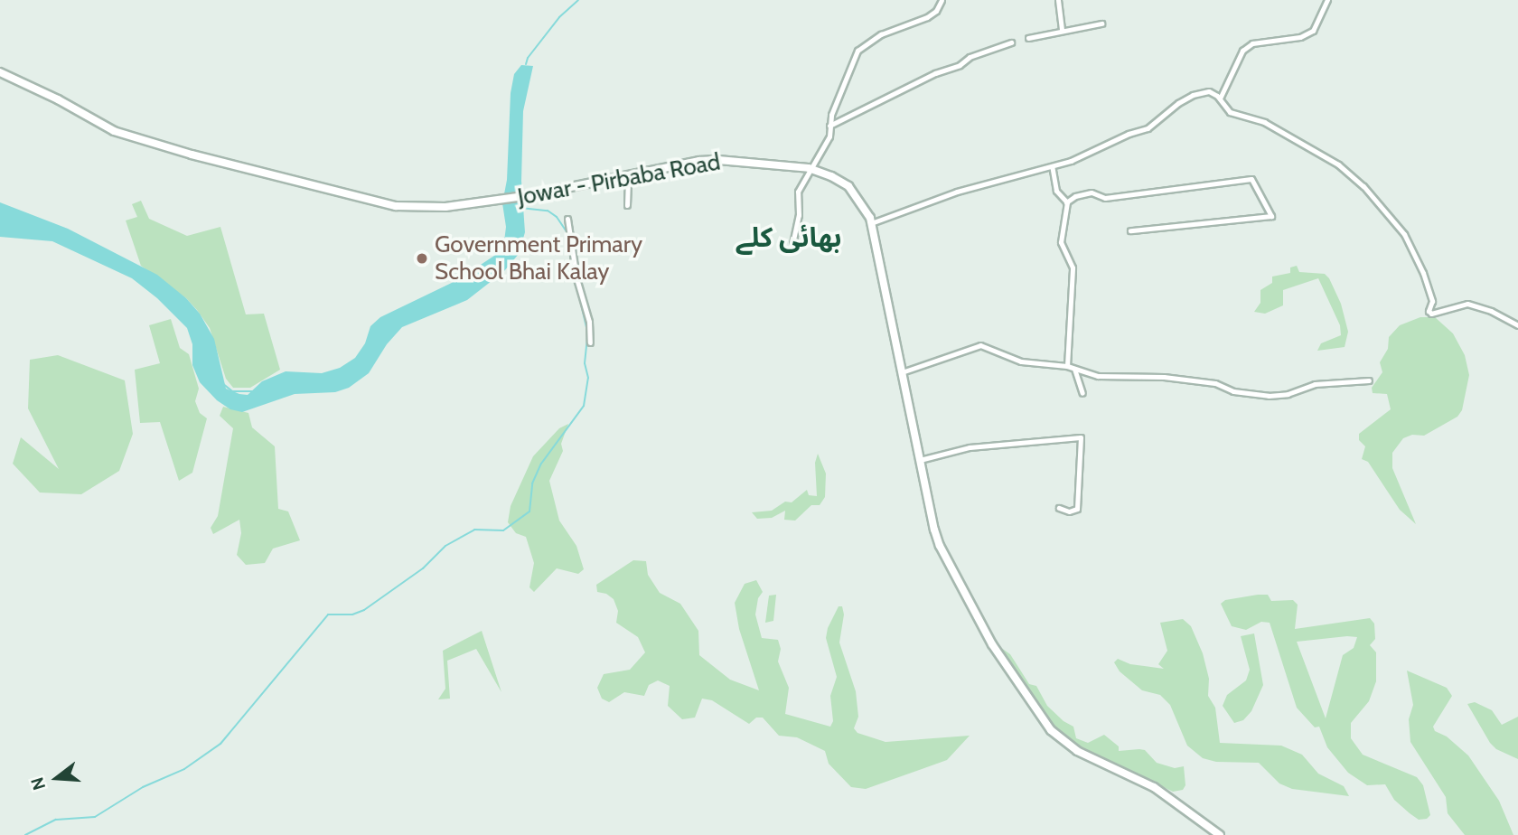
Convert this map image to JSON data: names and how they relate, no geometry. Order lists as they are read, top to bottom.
{
  "streets": {
    "main road": ["Jowar - Pirbaba Road"]
  },
  "districts": ["بھائی كلے"],
  "places": ["Government Primary School Bhai Kalay"],
  "north": "left"
}
